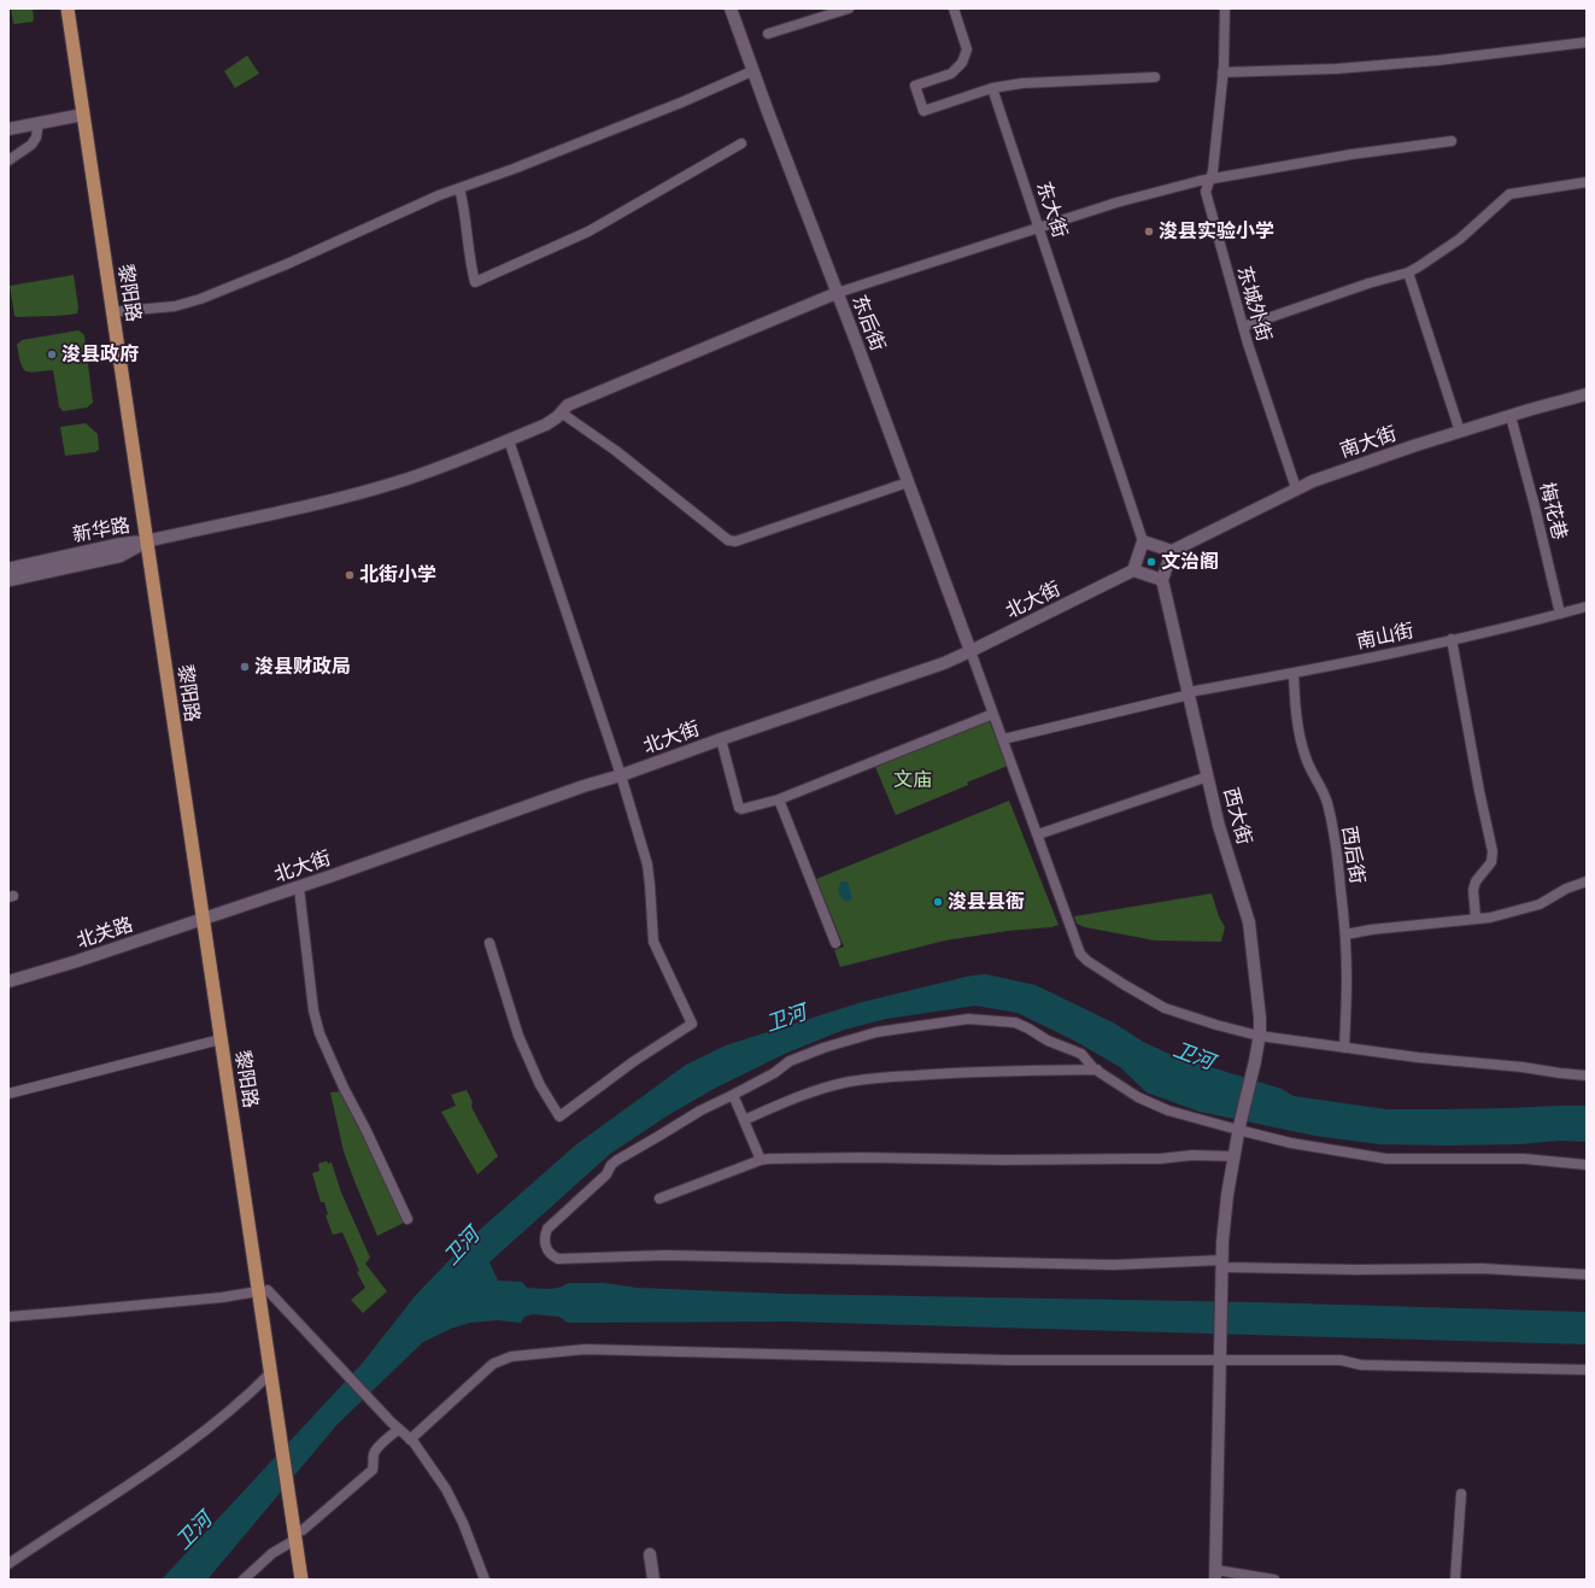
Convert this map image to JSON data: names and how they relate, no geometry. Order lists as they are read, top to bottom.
{
  "streets": {
    "main road": ["黎阳路", "新华路"],
    "street": [
      "东大街",
      "东城外街",
      "东后街",
      "南大街",
      "梅花巷",
      "北大街",
      "南山街",
      "西大街",
      "西后街",
      "北关路"
    ]
  },
  "crossings": [
    ["黎阳路", "新华路"],
    ["黎阳路", "北大街"],
    ["黎阳路", "北关路"],
    ["东城外街", "南大街"],
    ["东后街", "北大街"],
    ["南大街", "梅花巷"],
    ["梅花巷", "南山街"],
    ["北大街", "北关路"],
    ["南山街", "西大街"],
    ["南山街", "西后街"]
  ],
  "water": ["卫河"],
  "parks": ["文庙"],
  "places": [
    "浚县实验小学",
    "浚县政府",
    "文治阁",
    "北街小学",
    "浚县财政局",
    "浚县县衙"
  ]
}
